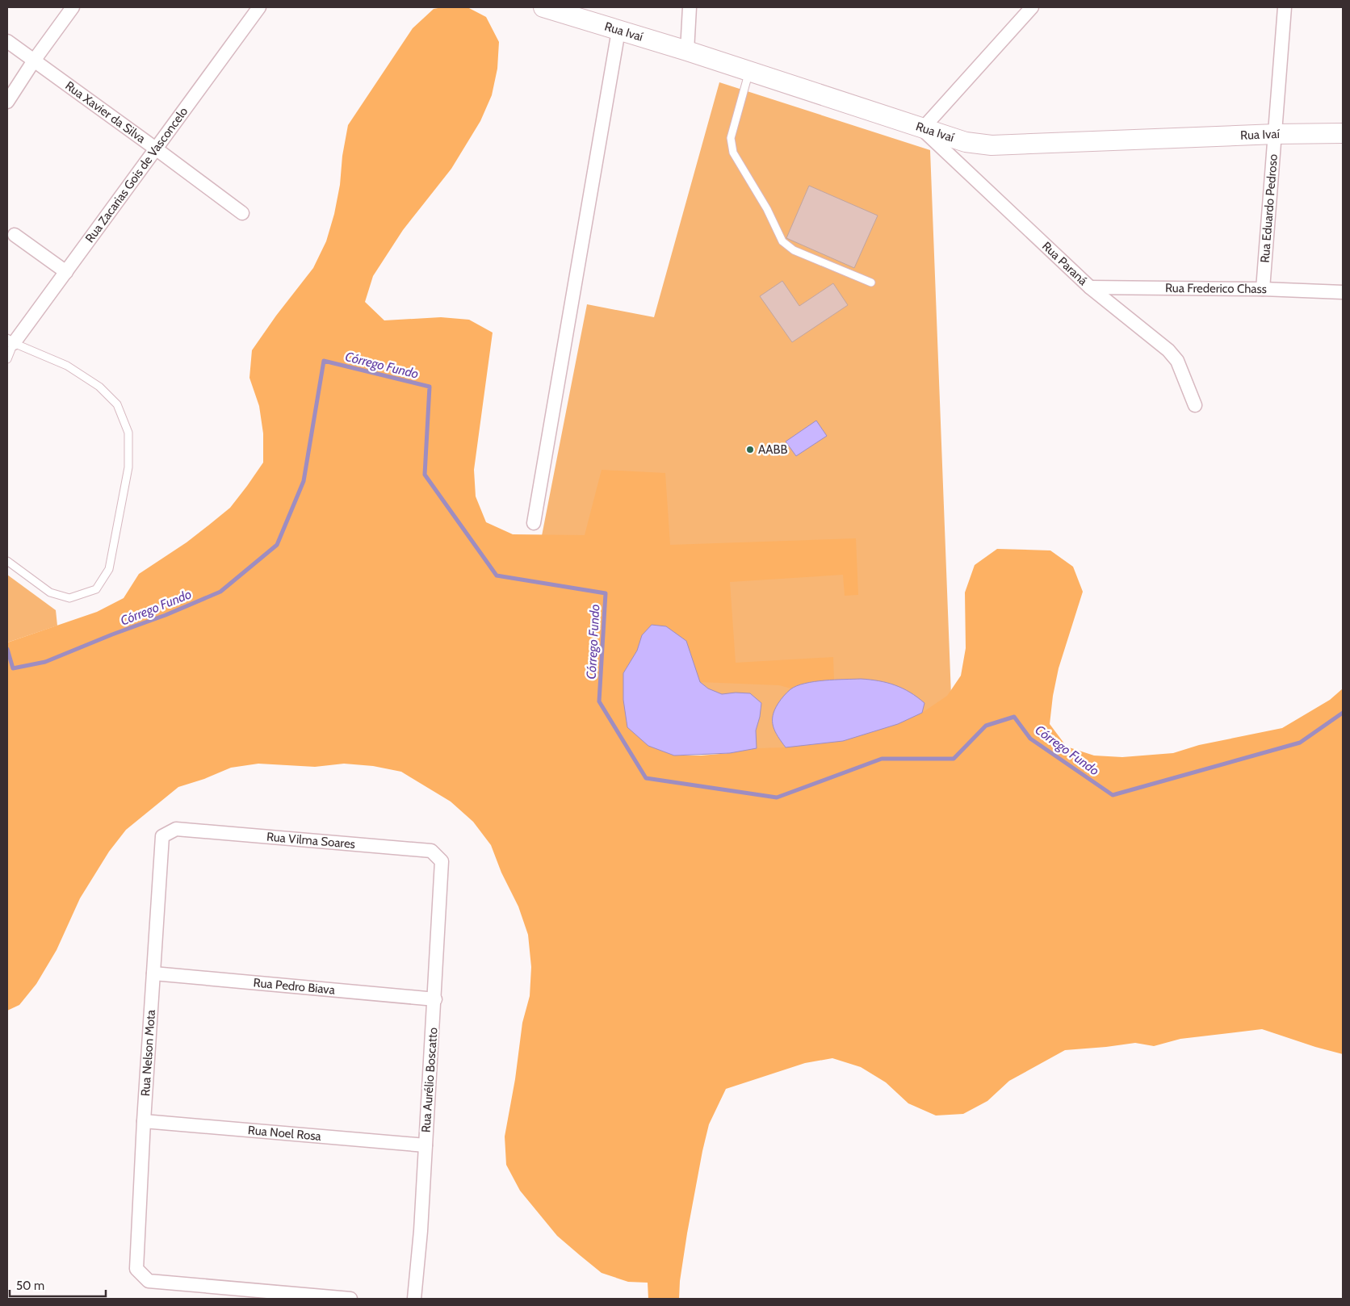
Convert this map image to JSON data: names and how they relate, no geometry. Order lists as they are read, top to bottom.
{
  "streets": {
    "main road": ["Rua Ivaí"],
    "street": [
      "Rua Xavier da Silva",
      "Rua Zacarias Gois de Vasconcelo",
      "Rua Eduardo Pedroso",
      "Rua Paraná",
      "Rua Frederico Chass",
      "Rua Vilma Soares",
      "Rua Pedro Biava",
      "Rua Nelson Mota",
      "Rua Aurélio Boscatto",
      "Rua Noel Rosa"
    ]
  },
  "crossings": [
    ["Rua Ivaí", "Rua Eduardo Pedroso"],
    ["Rua Ivaí", "Rua Paraná"],
    ["Rua Xavier da Silva", "Rua Zacarias Gois de Vasconcelo"],
    ["Rua Eduardo Pedroso", "Rua Frederico Chass"],
    ["Rua Paraná", "Rua Frederico Chass"],
    ["Rua Vilma Soares", "Rua Nelson Mota"],
    ["Rua Vilma Soares", "Rua Aurélio Boscatto"],
    ["Rua Pedro Biava", "Rua Nelson Mota"],
    ["Rua Pedro Biava", "Rua Aurélio Boscatto"],
    ["Rua Nelson Mota", "Rua Noel Rosa"],
    ["Rua Aurélio Boscatto", "Rua Noel Rosa"]
  ],
  "water": ["Córrego Fundo"],
  "places": ["AABB"],
  "scale_bar": "50 m"
}
